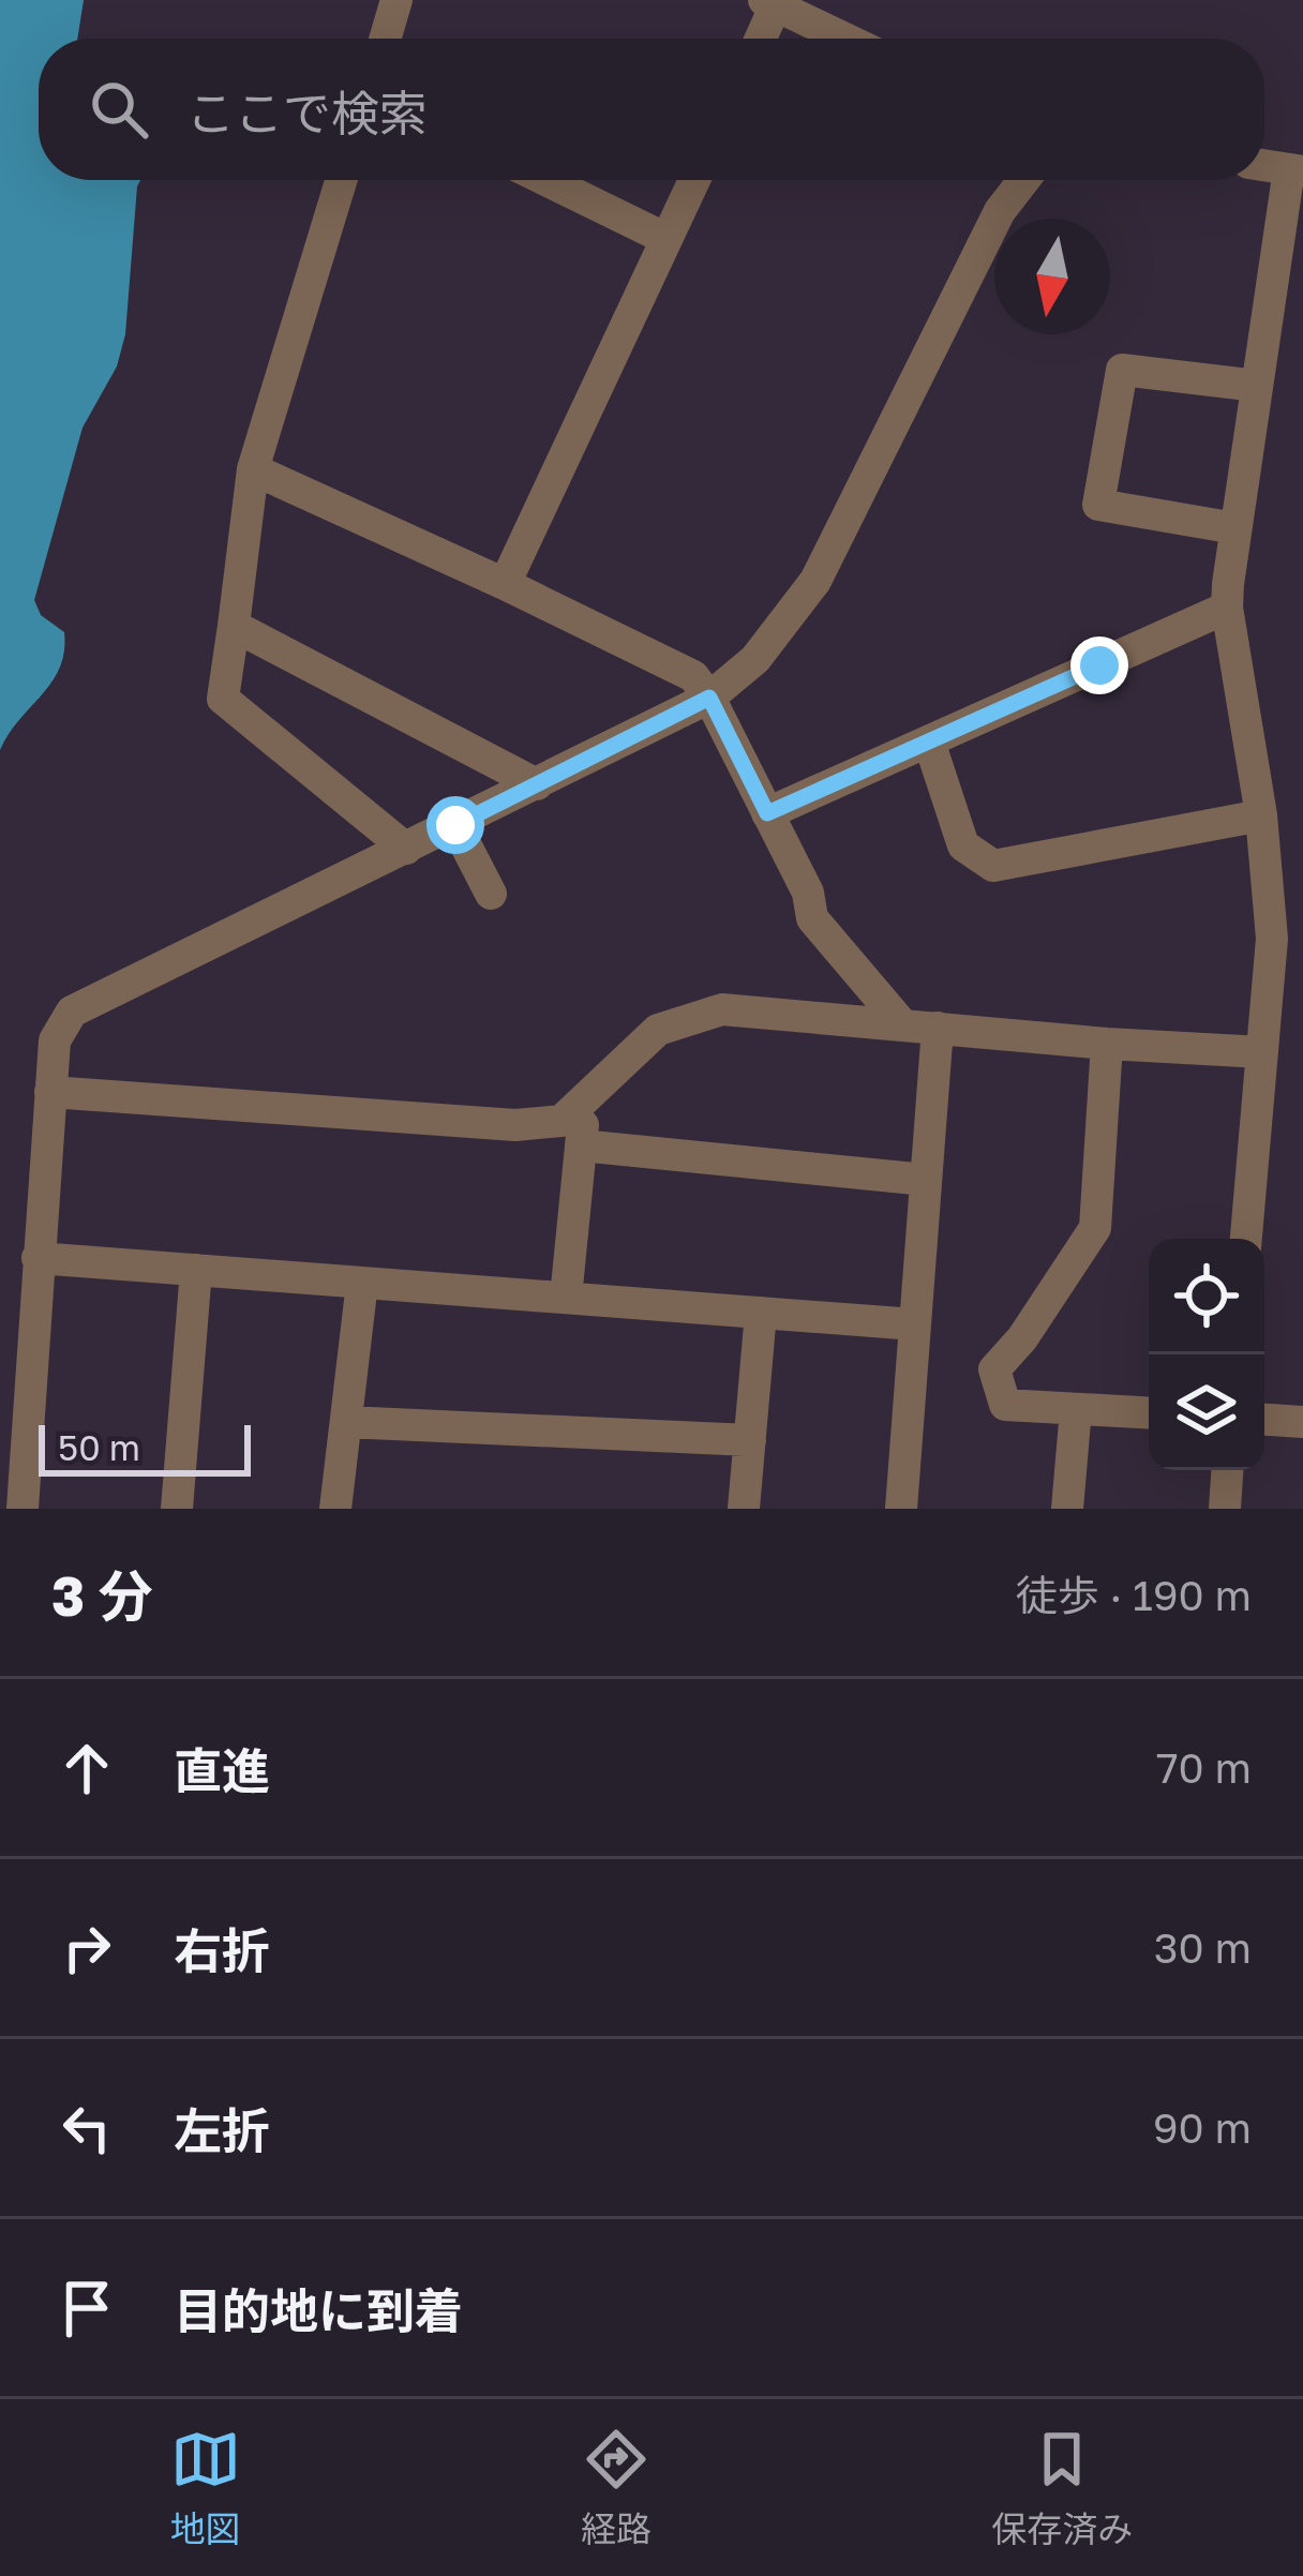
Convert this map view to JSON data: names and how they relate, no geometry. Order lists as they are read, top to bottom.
{
  "scale_bar": "50 m",
  "north": "bottom",
  "page": {
    "search": "ここで検索",
    "scale": "50 m",
    "heading": ["3 分", "徒歩 · 190 m"],
    "list": [
      ["直進", "70 m"],
      ["右折", "30 m"],
      ["左折", "90 m"],
      "目的地に到着"
    ],
    "nav": ["地図", "経路", "保存済み"]
  }
}
